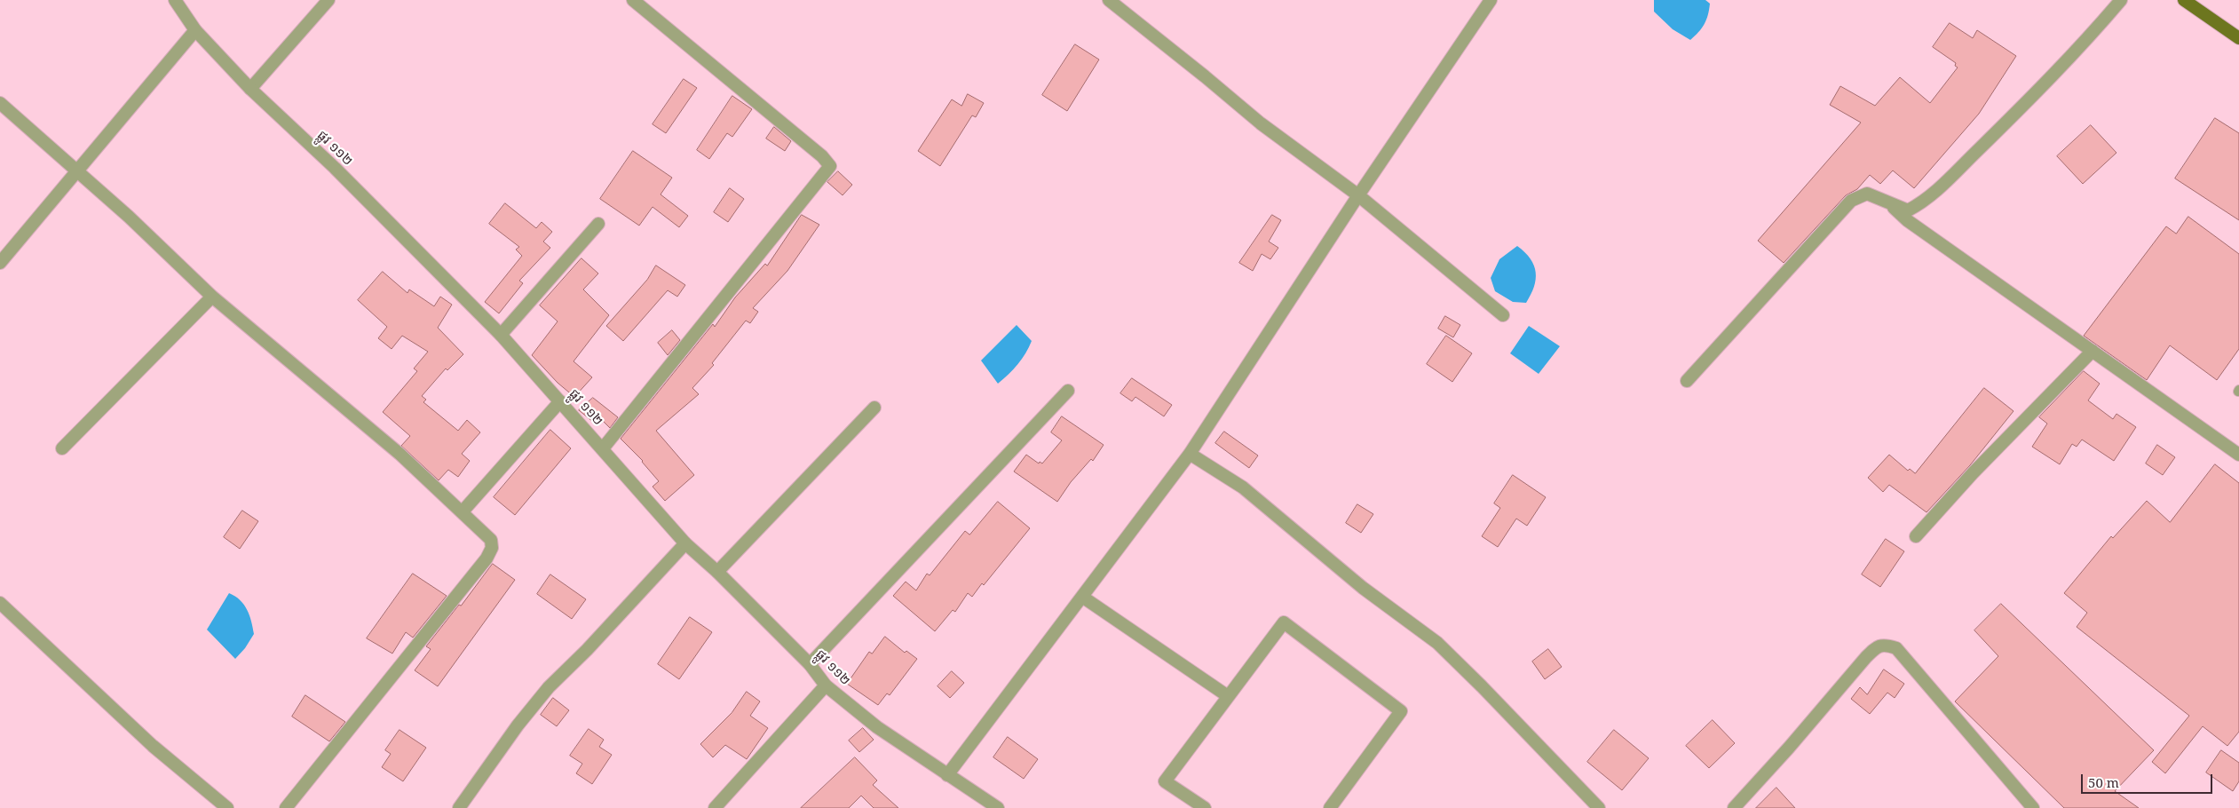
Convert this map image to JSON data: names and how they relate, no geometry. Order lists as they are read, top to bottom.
{
  "streets": {
    "street": ["ផ្លូវ ១១២"]
  },
  "scale_bar": "50 m"
}
